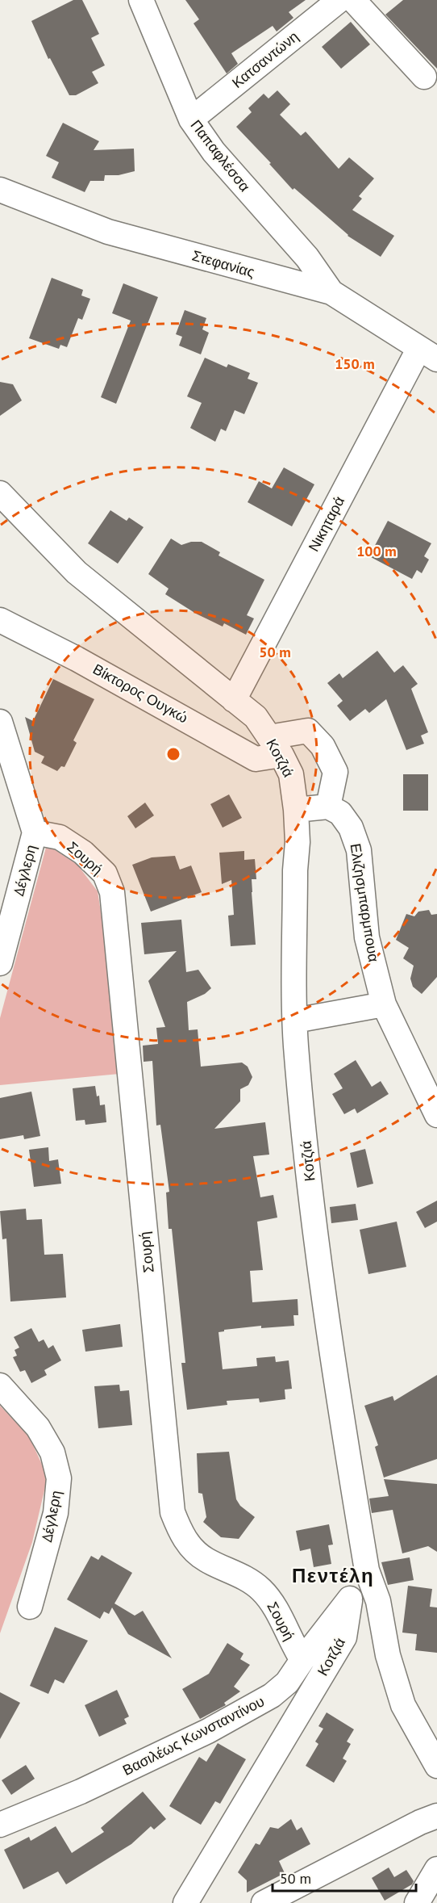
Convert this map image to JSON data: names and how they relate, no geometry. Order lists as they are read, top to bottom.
{
  "streets": {
    "street": [
      "Κατσαντώνη",
      "Παπαφλέσσα",
      "Στεφανίας",
      "Νικηταρά",
      "Βίκτορος Ουγκώ",
      "Κοτζιά",
      "Σουρή",
      "Δέγλερη",
      "Ελιζησμπαρμπουα",
      "Βασιλέως Κωνσταντίνου"
    ]
  },
  "crossings": [
    ["Κατσαντώνη", "Παπαφλέσσα"],
    ["Παπαφλέσσα", "Στεφανίας"],
    ["Στεφανίας", "Νικηταρά"],
    ["Νικηταρά", "Κοτζιά"],
    ["Βίκτορος Ουγκώ", "Κοτζιά"],
    ["Βίκτορος Ουγκώ", "Ελιζησμπαρμπουα"],
    ["Κοτζιά", "Βασιλέως Κωνσταντίνου"],
    ["Σουρή", "Δέγλερη"],
    ["Σουρή", "Βασιλέως Κωνσταντίνου"]
  ],
  "districts": ["Πεντέλη"],
  "scale_bar": "50 m",
  "rings": ["150 m", "100 m", "50 m"]
}
